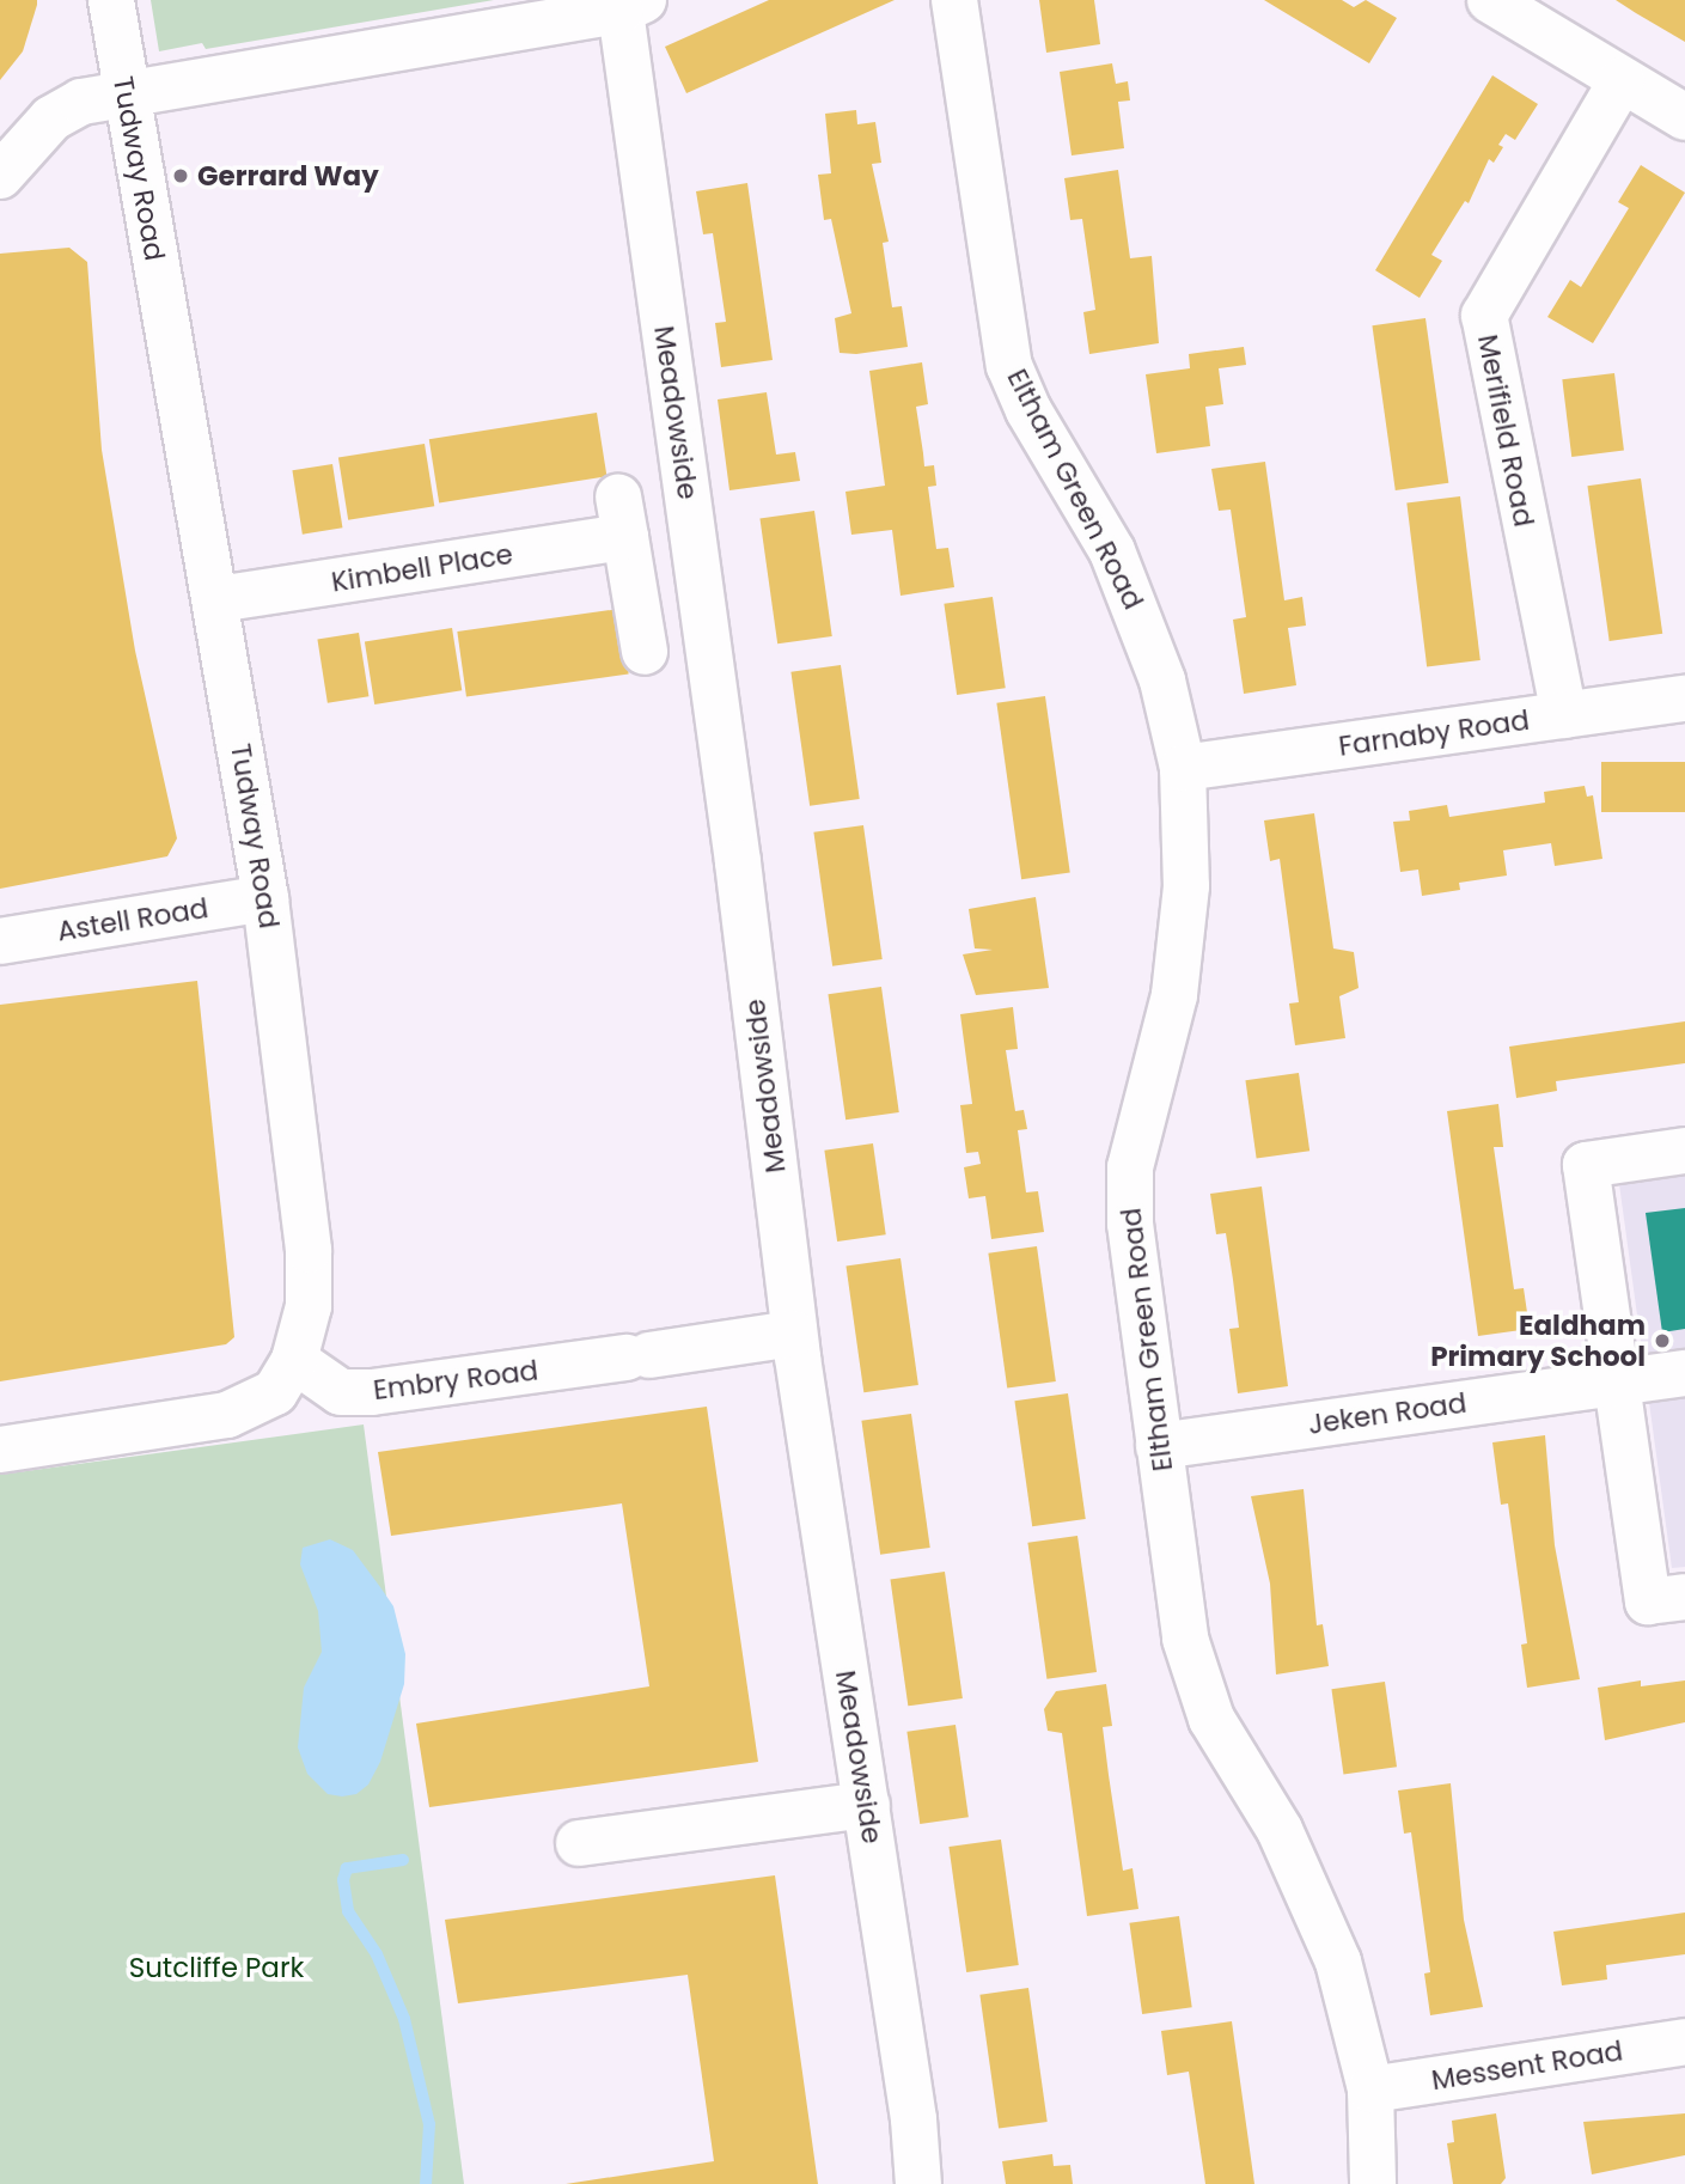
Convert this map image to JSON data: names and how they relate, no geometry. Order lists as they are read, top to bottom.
{
  "streets": {
    "street": [
      "Tudway Road",
      "Meadowside",
      "Merifield Road",
      "Eltham Green Road",
      "Kimbell Place",
      "Farnaby Road",
      "Astell Road",
      "Embry Road",
      "Jeken Road",
      "Messent Road"
    ]
  },
  "crossings": [
    ["Tudway Road", "Kimbell Place"],
    ["Tudway Road", "Astell Road"],
    ["Tudway Road", "Embry Road"],
    ["Meadowside", "Embry Road"],
    ["Merifield Road", "Farnaby Road"],
    ["Eltham Green Road", "Farnaby Road"],
    ["Eltham Green Road", "Jeken Road"],
    ["Eltham Green Road", "Messent Road"]
  ],
  "parks": ["Sutcliffe Park"],
  "places": ["Gerrard Way", "Ealdham Primary School"]
}
